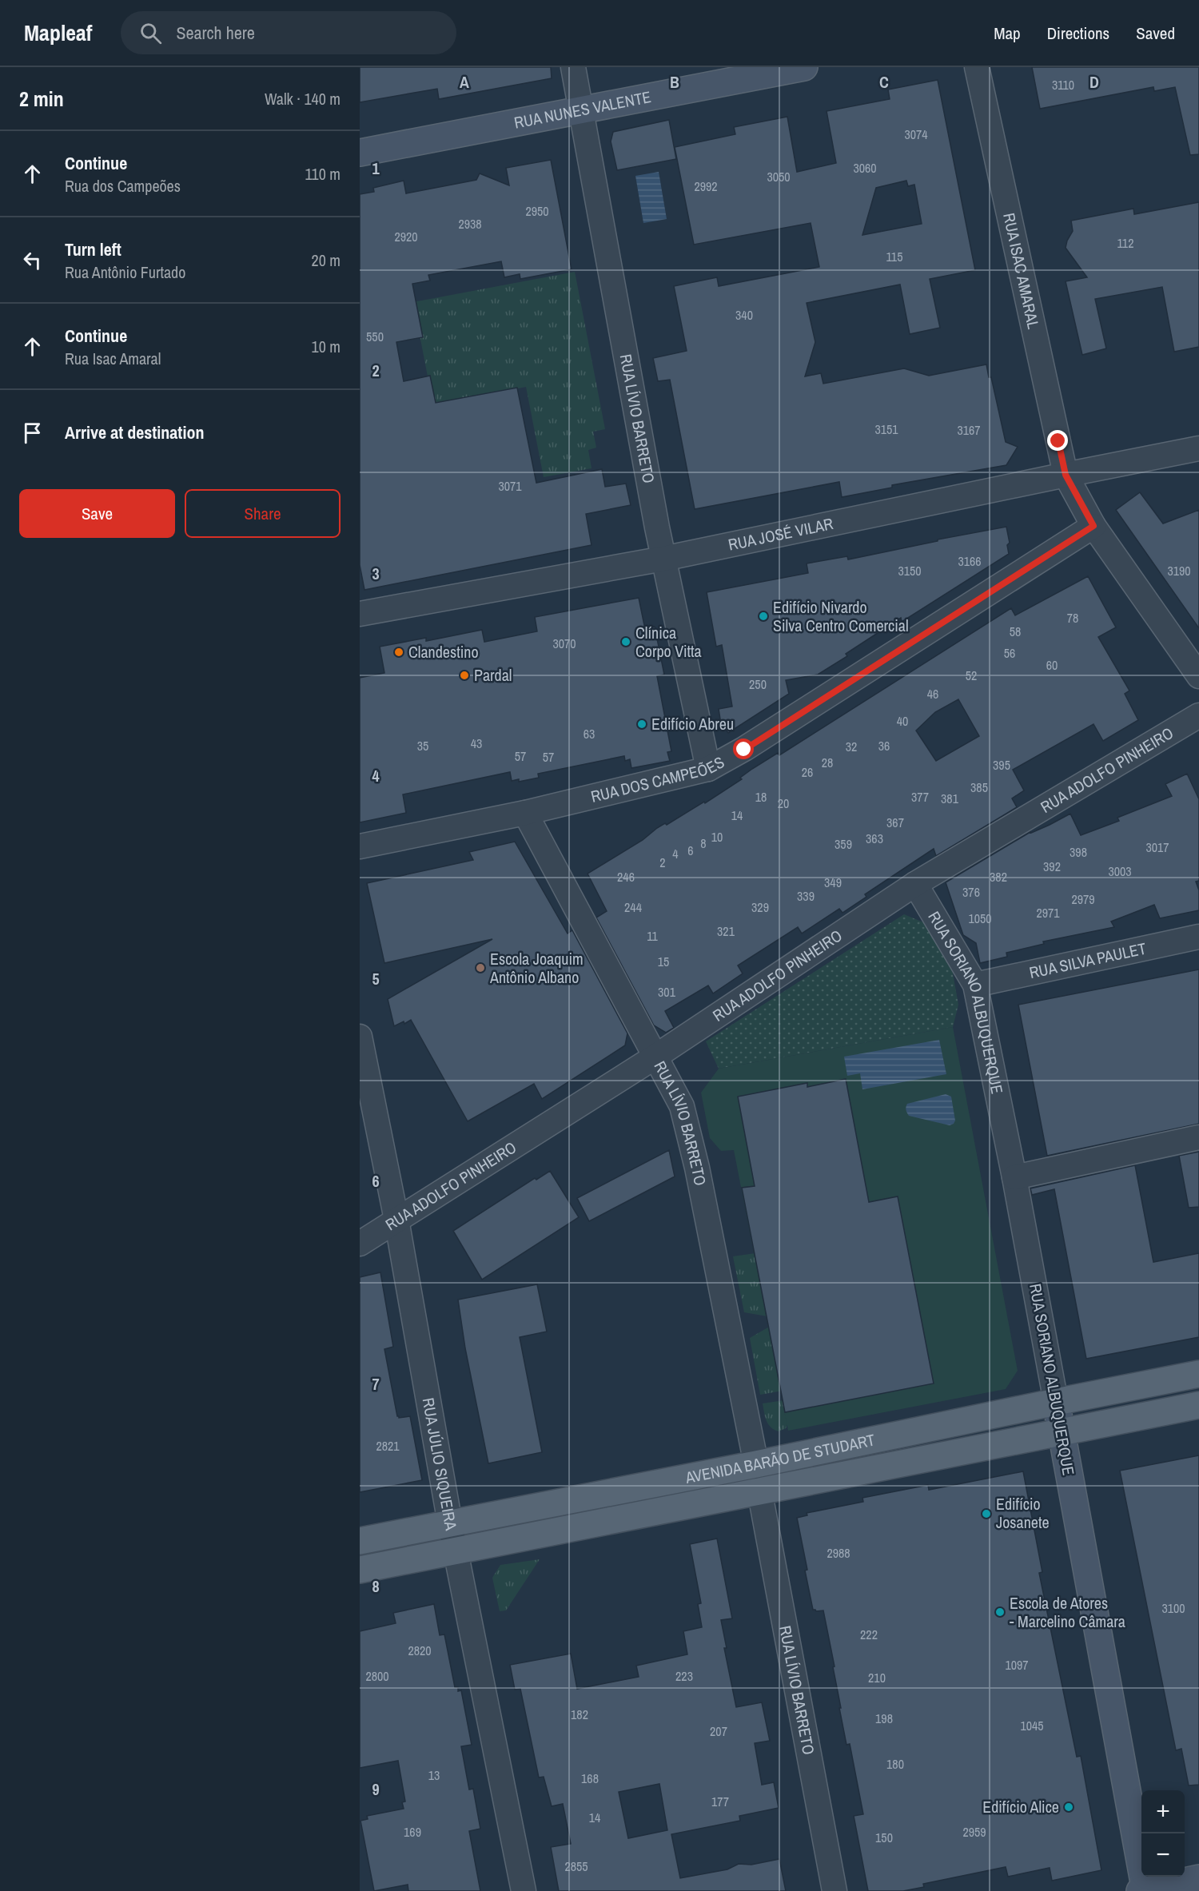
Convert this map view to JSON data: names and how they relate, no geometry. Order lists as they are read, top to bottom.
{
  "streets": {
    "main road": ["AVENIDA BARÃO DE STUDART"],
    "street": [
      "RUA NUNES VALENTE",
      "RUA ISAC AMARAL",
      "RUA LÍVIO BARRETO",
      "RUA JOSÉ VILAR",
      "RUA ADOLFO PINHEIRO",
      "RUA DOS CAMPEÕES",
      "RUA SILVA PAULET",
      "RUA SORIANO ALBUQUERQUE",
      "RUA JÚLIO SIQUEIRA"
    ]
  },
  "crossings": [
    ["RUA NUNES VALENTE", "RUA LÍVIO BARRETO"],
    ["RUA ISAC AMARAL", "RUA JOSÉ VILAR"],
    ["RUA ISAC AMARAL", "RUA DOS CAMPEÕES"],
    ["RUA LÍVIO BARRETO", "RUA JOSÉ VILAR"],
    ["RUA LÍVIO BARRETO", "RUA ADOLFO PINHEIRO"],
    ["RUA LÍVIO BARRETO", "RUA DOS CAMPEÕES"],
    ["RUA LÍVIO BARRETO", "AVENIDA BARÃO DE STUDART"],
    ["RUA ADOLFO PINHEIRO", "RUA SORIANO ALBUQUERQUE"],
    ["RUA ADOLFO PINHEIRO", "RUA JÚLIO SIQUEIRA"],
    ["RUA SILVA PAULET", "RUA SORIANO ALBUQUERQUE"],
    ["RUA SORIANO ALBUQUERQUE", "AVENIDA BARÃO DE STUDART"],
    ["AVENIDA BARÃO DE STUDART", "RUA JÚLIO SIQUEIRA"]
  ],
  "places": [
    "Edifício Nivardo Silva Centro Comercial",
    "Clínica Corpo Vitta",
    "Clandestino",
    "Pardal",
    "Edifício Abreu",
    "Escola Joaquim Antônio Albano",
    "Edifício Josanete",
    "Escola de Atores - Marcelino Câmara",
    "Edifício Alice"
  ],
  "house_numbers": [
    "3110",
    "3074",
    "3060",
    "3050",
    "2992",
    "2950",
    "2938",
    "2920",
    "112",
    "115",
    "340",
    "550",
    "3151",
    "3167",
    "3071",
    "3166",
    "3150",
    "3190",
    "78",
    "58",
    "3070",
    "56",
    "60",
    "52",
    "250",
    "46",
    "40",
    "63",
    "43",
    "35",
    "36",
    "32",
    "57",
    "57",
    "28",
    "395",
    "26",
    "385",
    "18",
    "377",
    "381",
    "20",
    "14",
    "367",
    "10",
    "363",
    "8",
    "359",
    "3017",
    "6",
    "398",
    "4",
    "2",
    "392",
    "3003",
    "246",
    "382",
    "349",
    "376",
    "339",
    "2979",
    "244",
    "329",
    "2971",
    "1050",
    "321",
    "11",
    "15",
    "301",
    "2821",
    "2988",
    "3100",
    "222",
    "2820",
    "1097",
    "2800",
    "223",
    "210",
    "182",
    "198",
    "1045",
    "207",
    "180",
    "13",
    "168",
    "177",
    "14",
    "169",
    "2959",
    "150",
    "2855"
  ],
  "page": {
    "header": "Mapleaf",
    "search": "Search here",
    "nav": ["Map", "Directions", "Saved"],
    "heading": ["2 min", "Walk · 140 m"],
    "list": [
      ["Continue", "Rua dos Campeões", "110 m"],
      ["Turn left", "Rua Antônio Furtado", "20 m"],
      ["Continue", "Rua Isac Amaral", "10 m"],
      "Arrive at destination"
    ],
    "buttons": ["Save", "Share"],
    "map_buttons": ["+", "−"]
  },
  "grid": {
    "columns": [
      "A",
      "B",
      "C",
      "D"
    ],
    "rows": [
      "1",
      "2",
      "3",
      "4",
      "5",
      "6",
      "7",
      "8",
      "9"
    ]
  }
}
